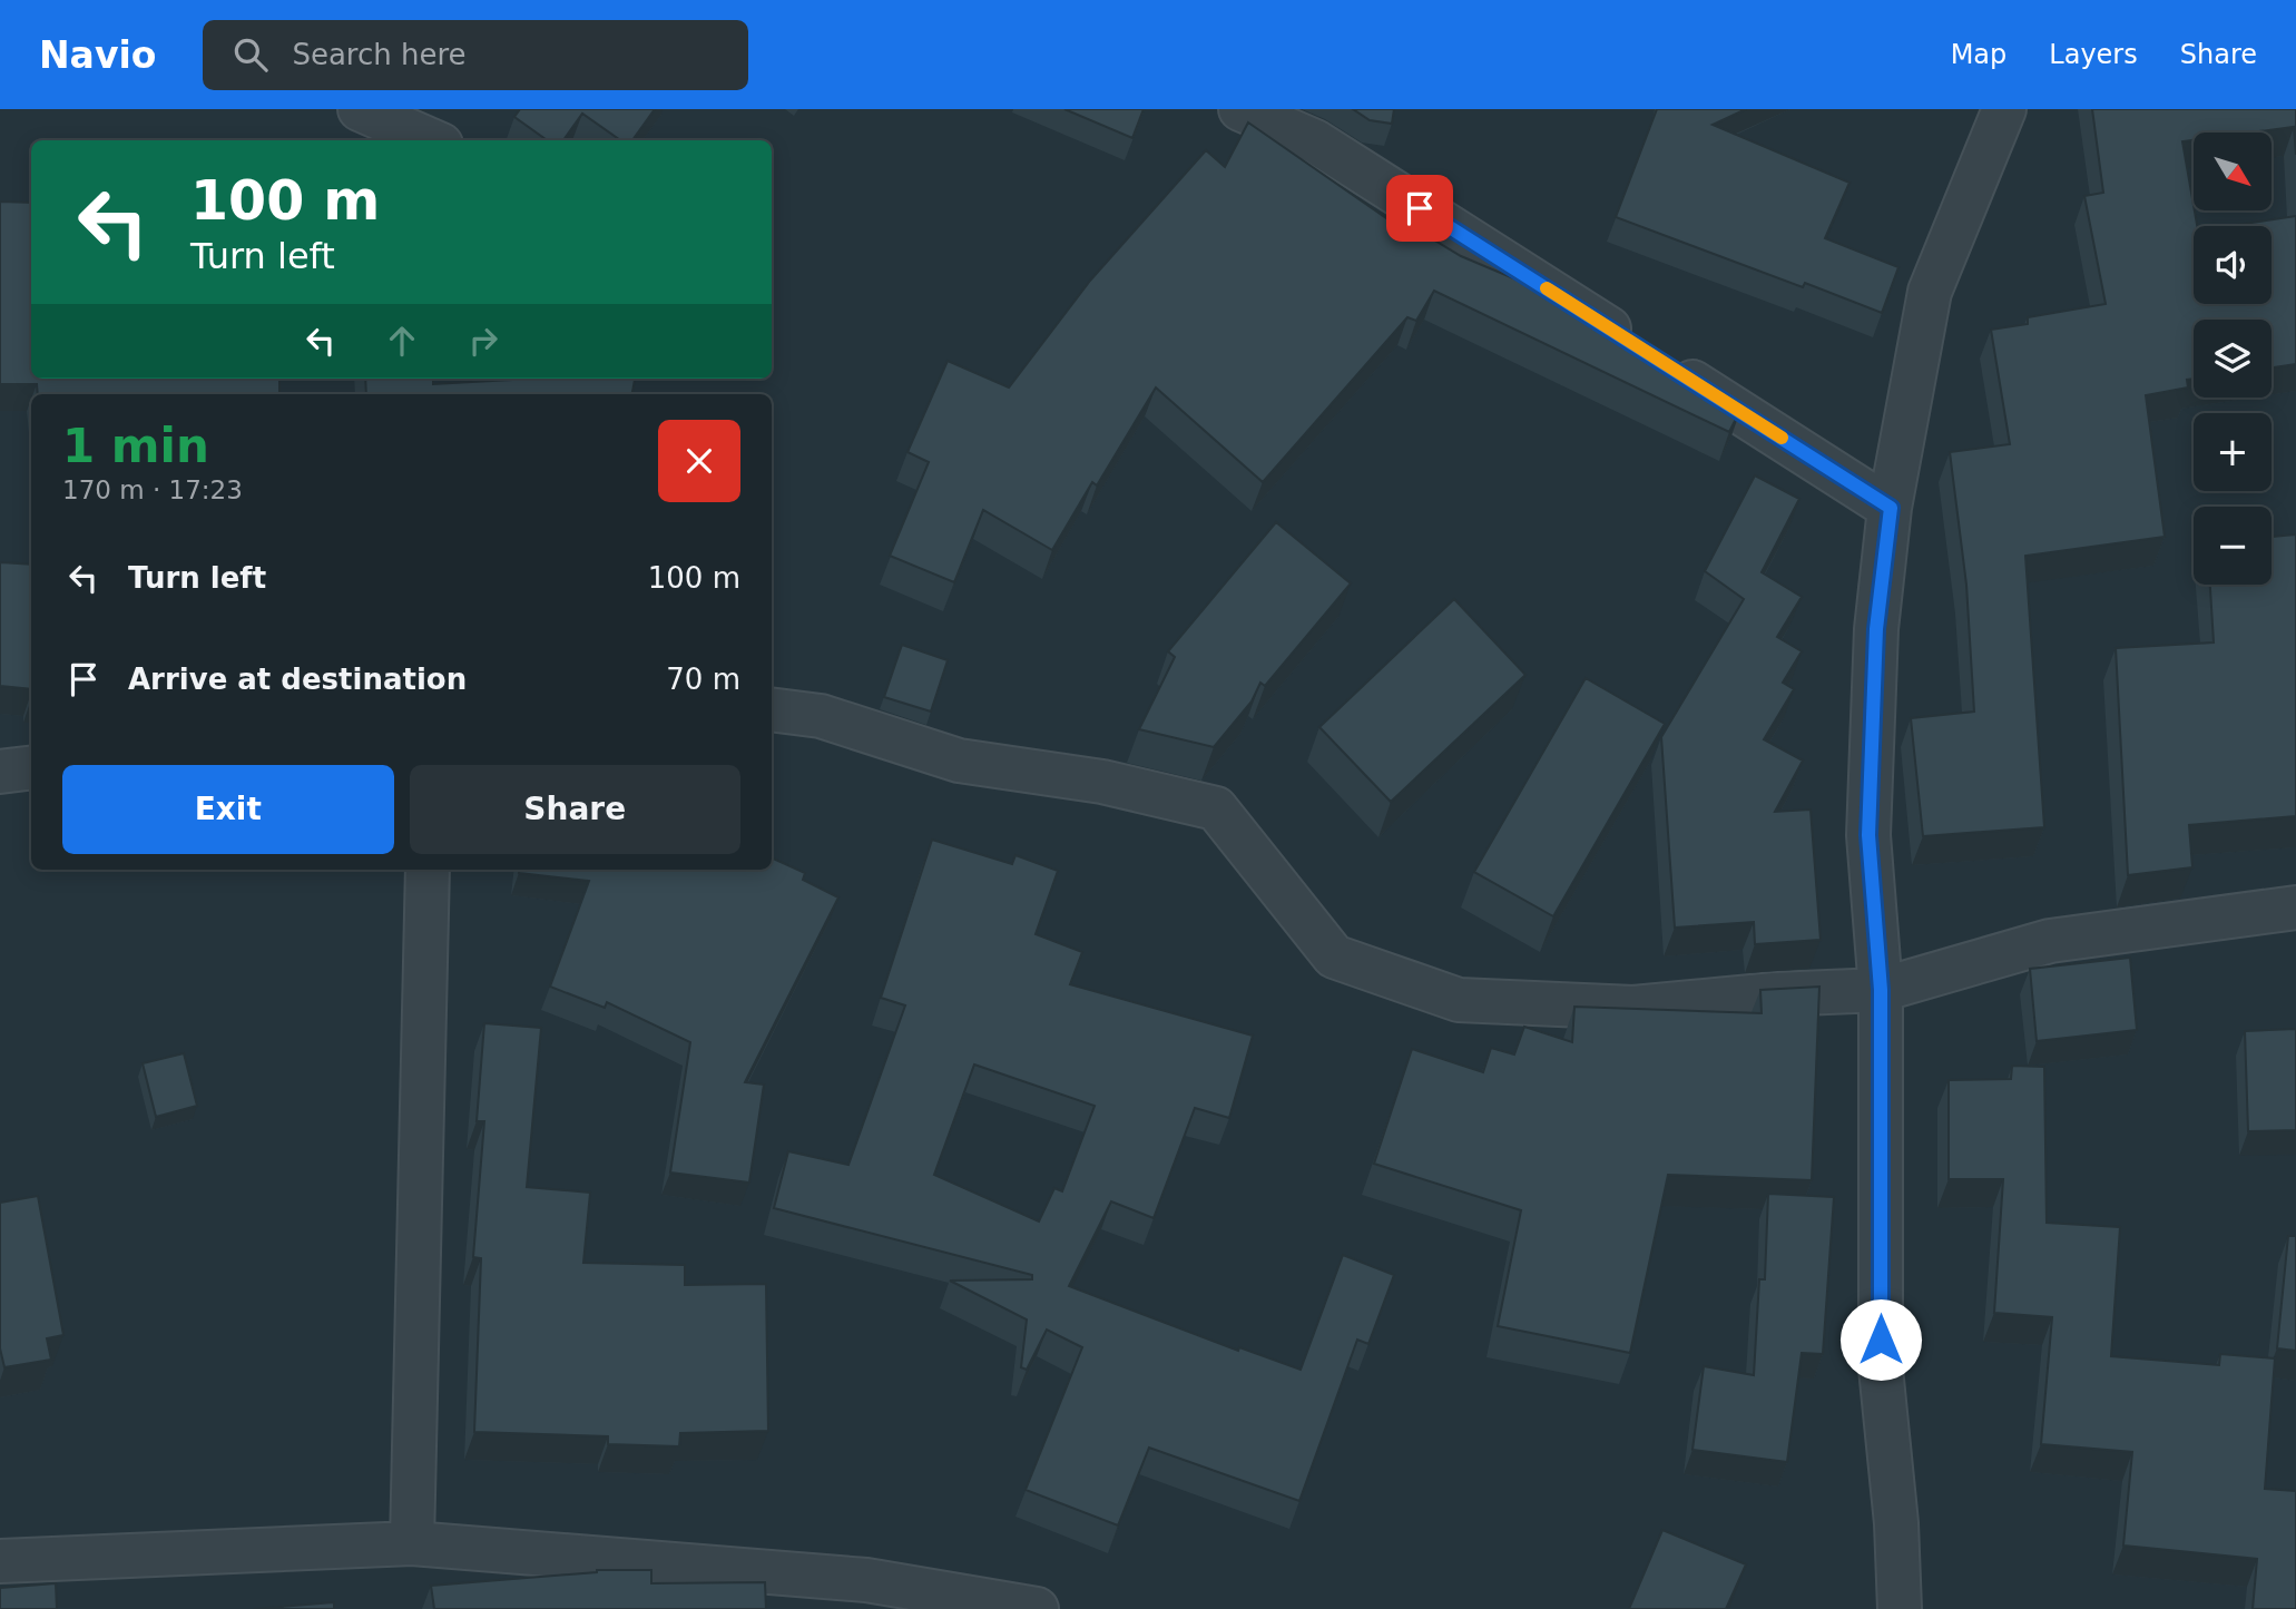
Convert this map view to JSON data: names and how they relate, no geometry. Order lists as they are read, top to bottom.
{
  "north": "bottom right",
  "page": {
    "header": "Navio",
    "search": "Search here",
    "nav": ["Map", "Layers", "Share"],
    "map_buttons": ["+", "−"],
    "turn": ["100 m", "Turn left"],
    "heading": ["1 min", "170 m · 17:23"],
    "list": [
      {
        "name": "Turn left",
        "value": "100 m"
      },
      {
        "name": "Arrive at destination",
        "value": "70 m"
      }
    ],
    "buttons": ["Exit", "Share"]
  }
}
